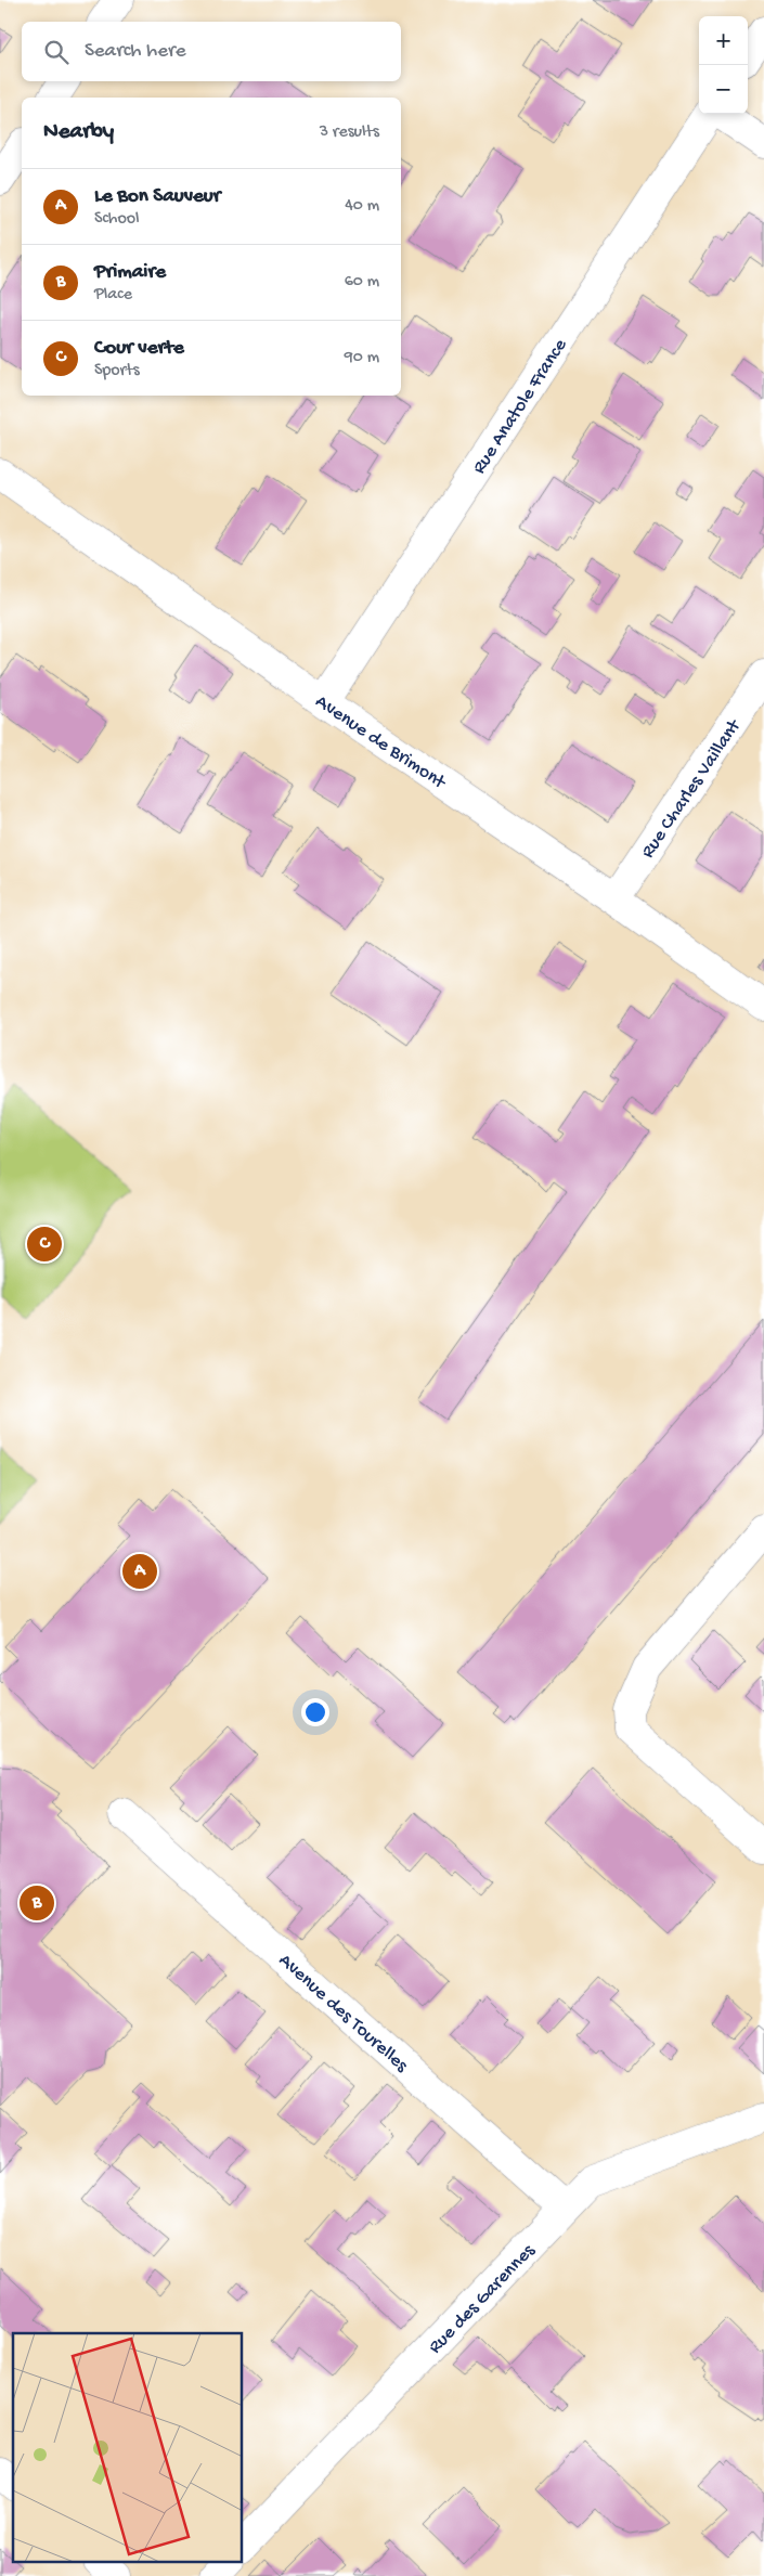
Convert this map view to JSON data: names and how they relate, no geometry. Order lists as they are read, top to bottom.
{
  "streets": {
    "street": [
      "Rue Anatole France",
      "Avenue de Brimont",
      "Rue Charles Vaillant",
      "Avenue des Tourelles",
      "Rue des Garennes"
    ]
  },
  "crossings": [
    ["Rue Anatole France", "Avenue de Brimont"],
    ["Avenue de Brimont", "Rue Charles Vaillant"],
    ["Avenue des Tourelles", "Rue des Garennes"]
  ],
  "page": {
    "map_buttons": ["+", "−"],
    "search": "Search here",
    "heading": ["Nearby", "3 results"],
    "list": [
      {
        "mark": "A",
        "name": "Le Bon Sauveur",
        "note": "School",
        "value": "40 m"
      },
      {
        "mark": "B",
        "name": "Primaire",
        "note": "Place",
        "value": "60 m"
      },
      {
        "mark": "C",
        "name": "Cour verte",
        "note": "Sports",
        "value": "90 m"
      }
    ],
    "pins": ["C", "A", "B"]
  }
}
